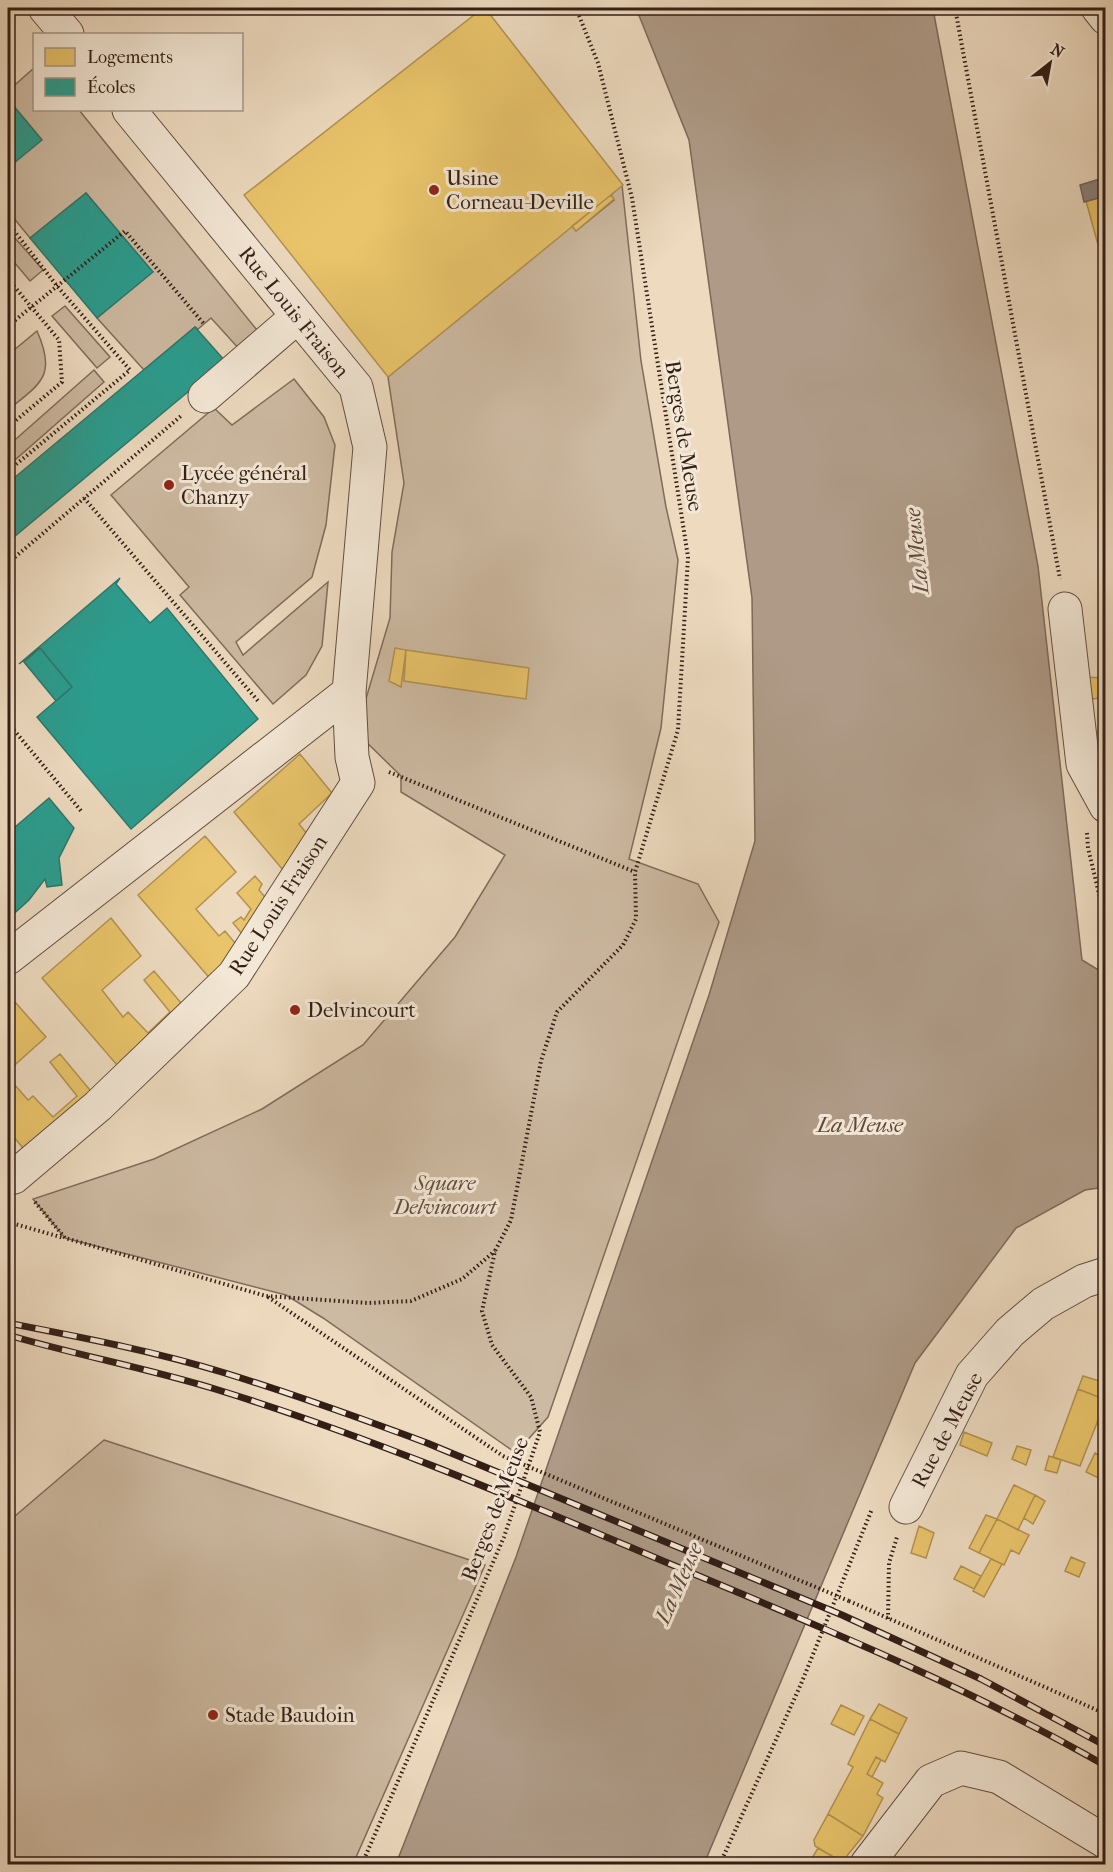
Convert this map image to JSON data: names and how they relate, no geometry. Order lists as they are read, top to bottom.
{
  "streets": {
    "street": ["Rue Louis Fraison", "Rue de Meuse"],
    "path": ["Berges de Meuse"]
  },
  "water": ["La Meuse"],
  "parks": ["Square Delvincourt"],
  "places": [
    "Usine Corneau-Deville",
    "Lycée général Chanzy",
    "Delvincourt",
    "Stade Baudoin"
  ],
  "legend": ["Logements", "Écoles"],
  "north": "top right"
}
